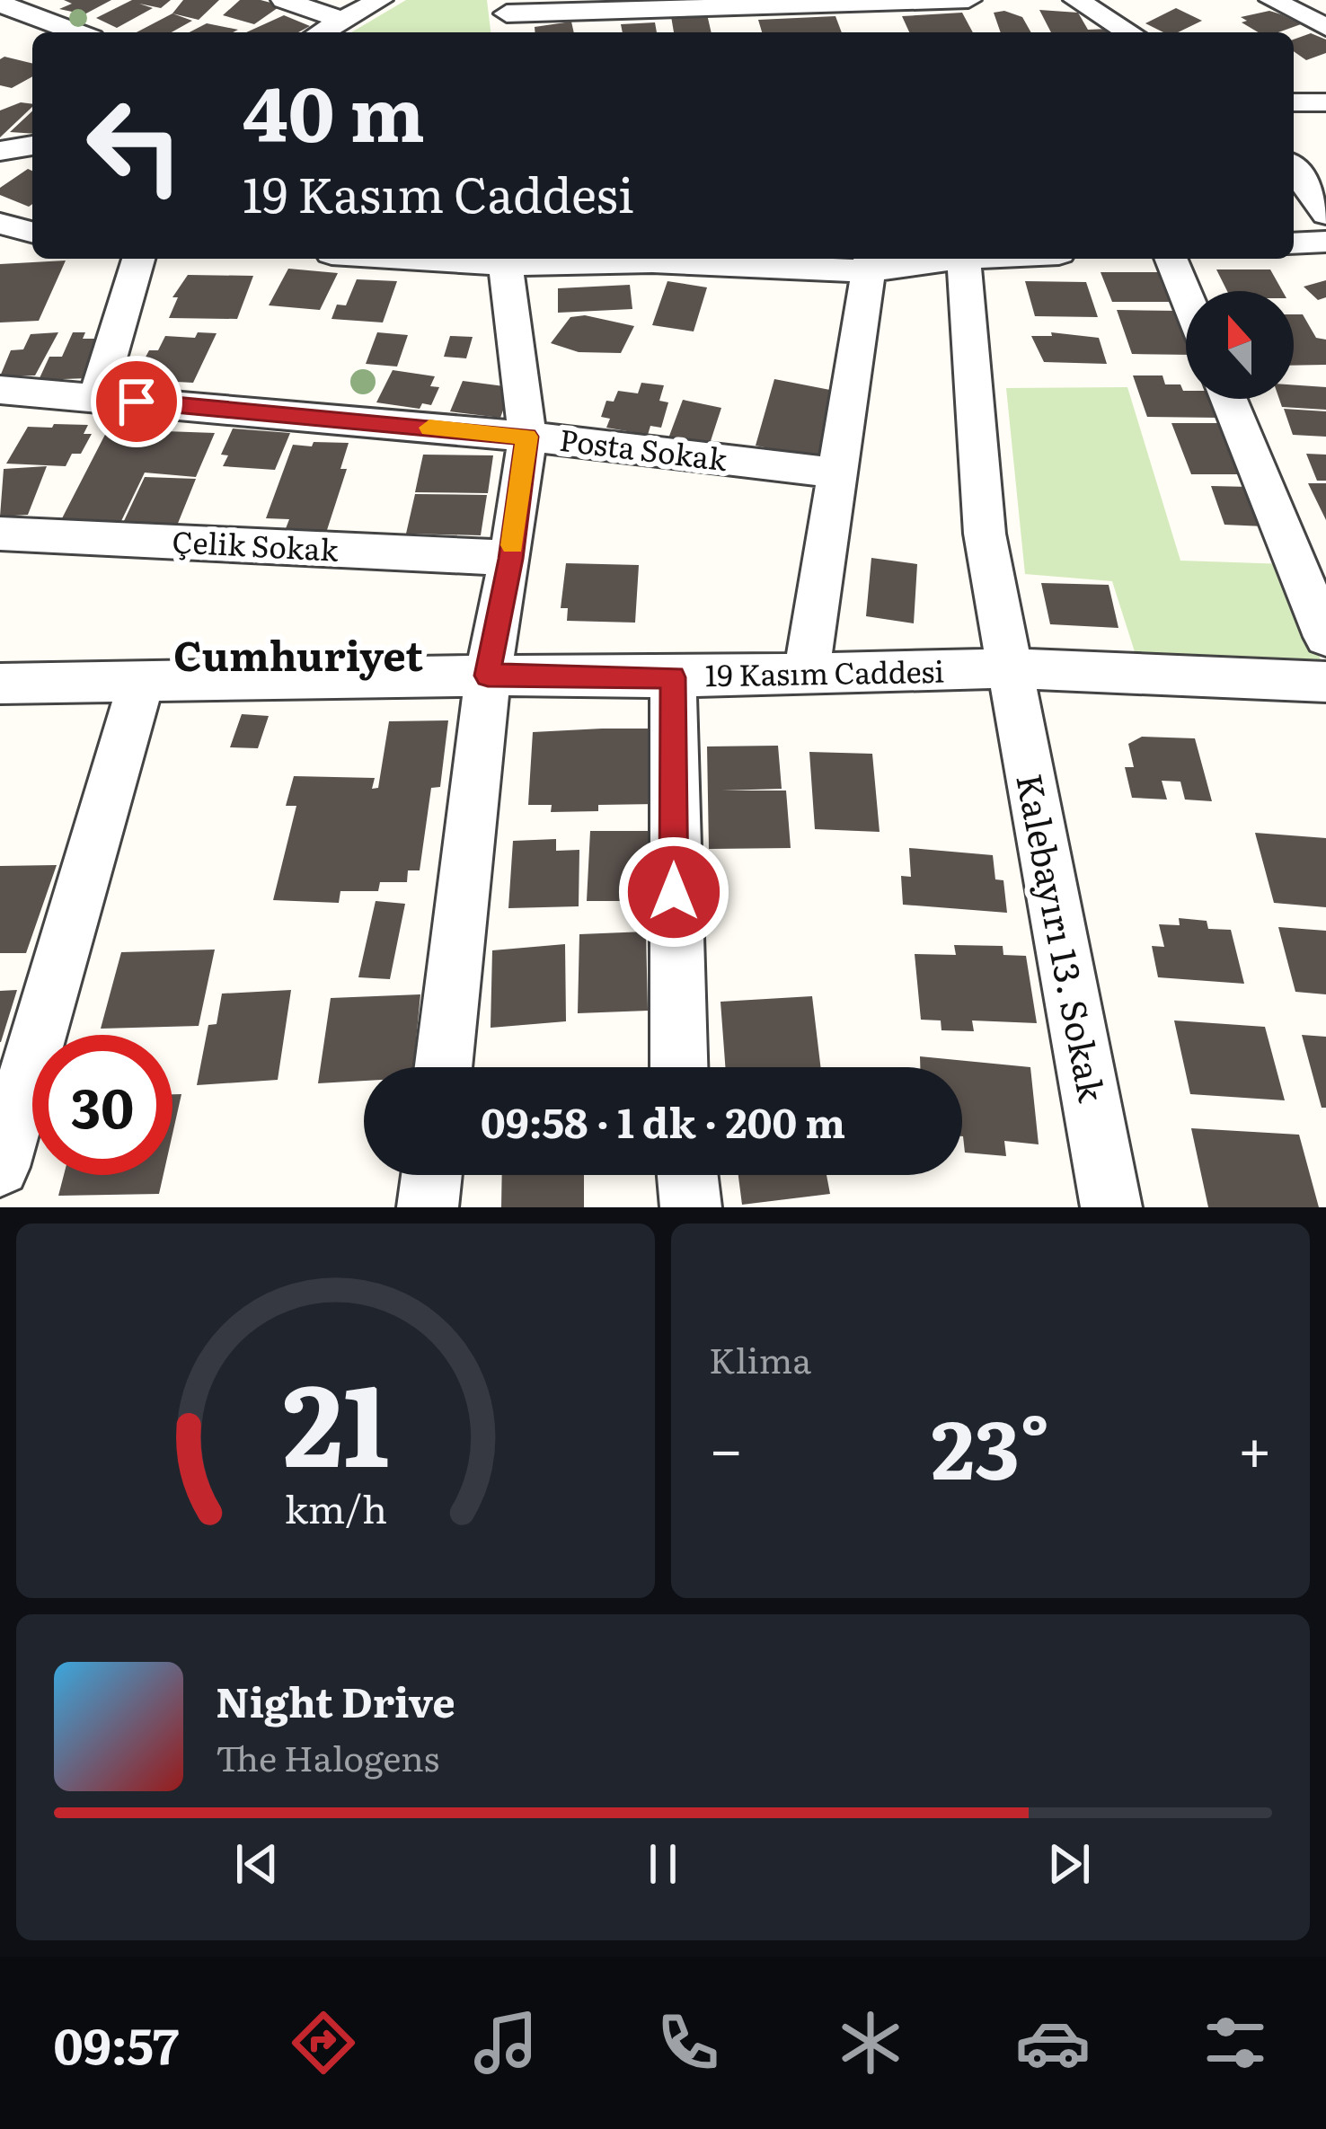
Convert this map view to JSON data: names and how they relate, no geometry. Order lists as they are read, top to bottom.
{
  "streets": {
    "street": [
      "Posta Sokak",
      "Çelik Sokak",
      "19 Kasım Caddesi",
      "Kalebayırı 13. Sokak"
    ]
  },
  "crossings": [
    ["19 Kasım Caddesi", "Kalebayırı 13. Sokak"]
  ],
  "districts": ["Cumhuriyet"],
  "north": "top",
  "page": {
    "turn": ["40 m", "19 Kasım Caddesi"],
    "limit": "30",
    "trip": "09:58 · 1 dk · 200 m",
    "tile": "Klima",
    "heat": ["−", "23°", "+"],
    "song": ["Night Drive", "The Halogens"],
    "tabs": "09:57",
    "gauge": ["21", "km/h"]
  }
}
